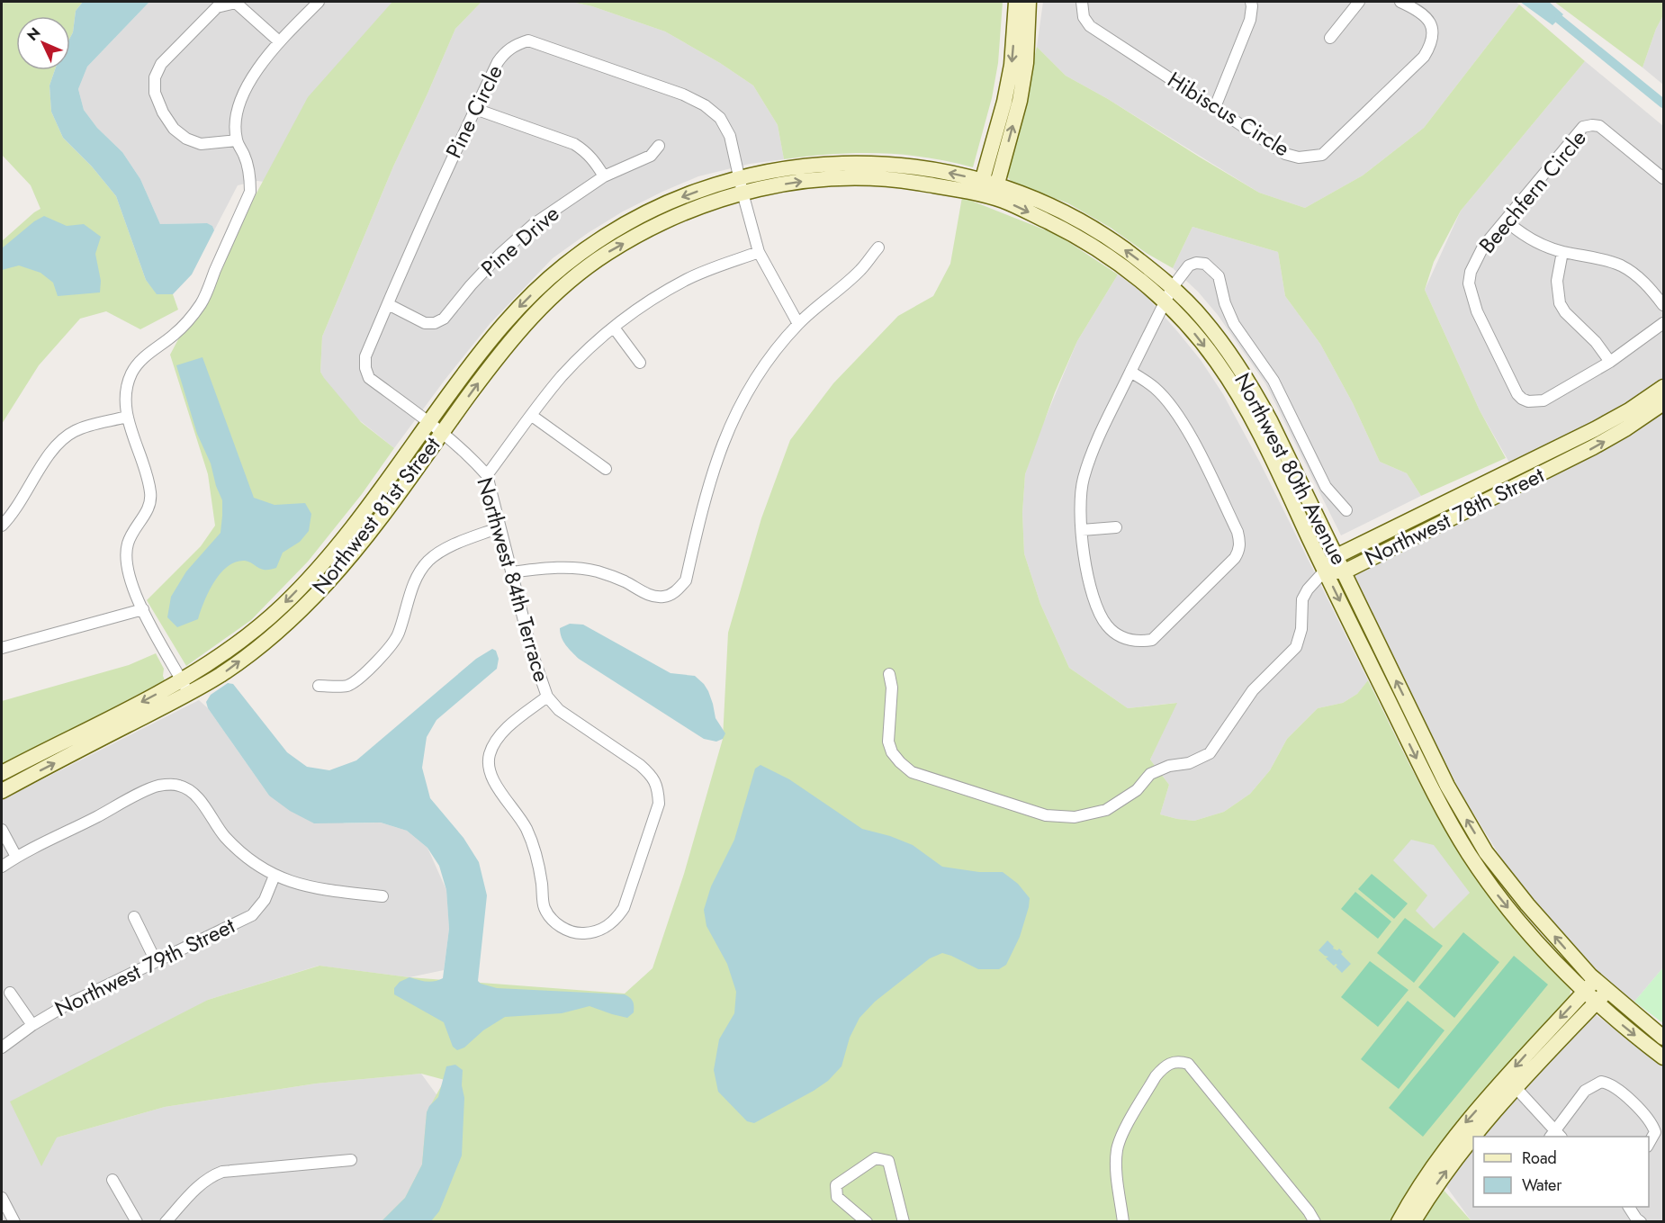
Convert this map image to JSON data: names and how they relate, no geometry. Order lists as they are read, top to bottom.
{
  "streets": {
    "street": [
      "Pine Circle",
      "Hibiscus Circle",
      "Beechfern Circle",
      "Pine Drive",
      "Northwest 80th Avenue",
      "Northwest 81st Street",
      "Northwest 78th Street",
      "Northwest 84th Terrace",
      "Northwest 79th Street"
    ]
  },
  "crossings": [
    ["Pine Circle", "Pine Drive"],
    ["Pine Circle", "Northwest 80th Avenue"],
    ["Pine Circle", "Northwest 81st Street"],
    ["Pine Circle", "Northwest 84th Terrace"],
    ["Northwest 80th Avenue", "Northwest 81st Street"],
    ["Northwest 80th Avenue", "Northwest 78th Street"],
    ["Northwest 81st Street", "Northwest 84th Terrace"]
  ],
  "legend": ["Road", "Water"],
  "north": "top left"
}
